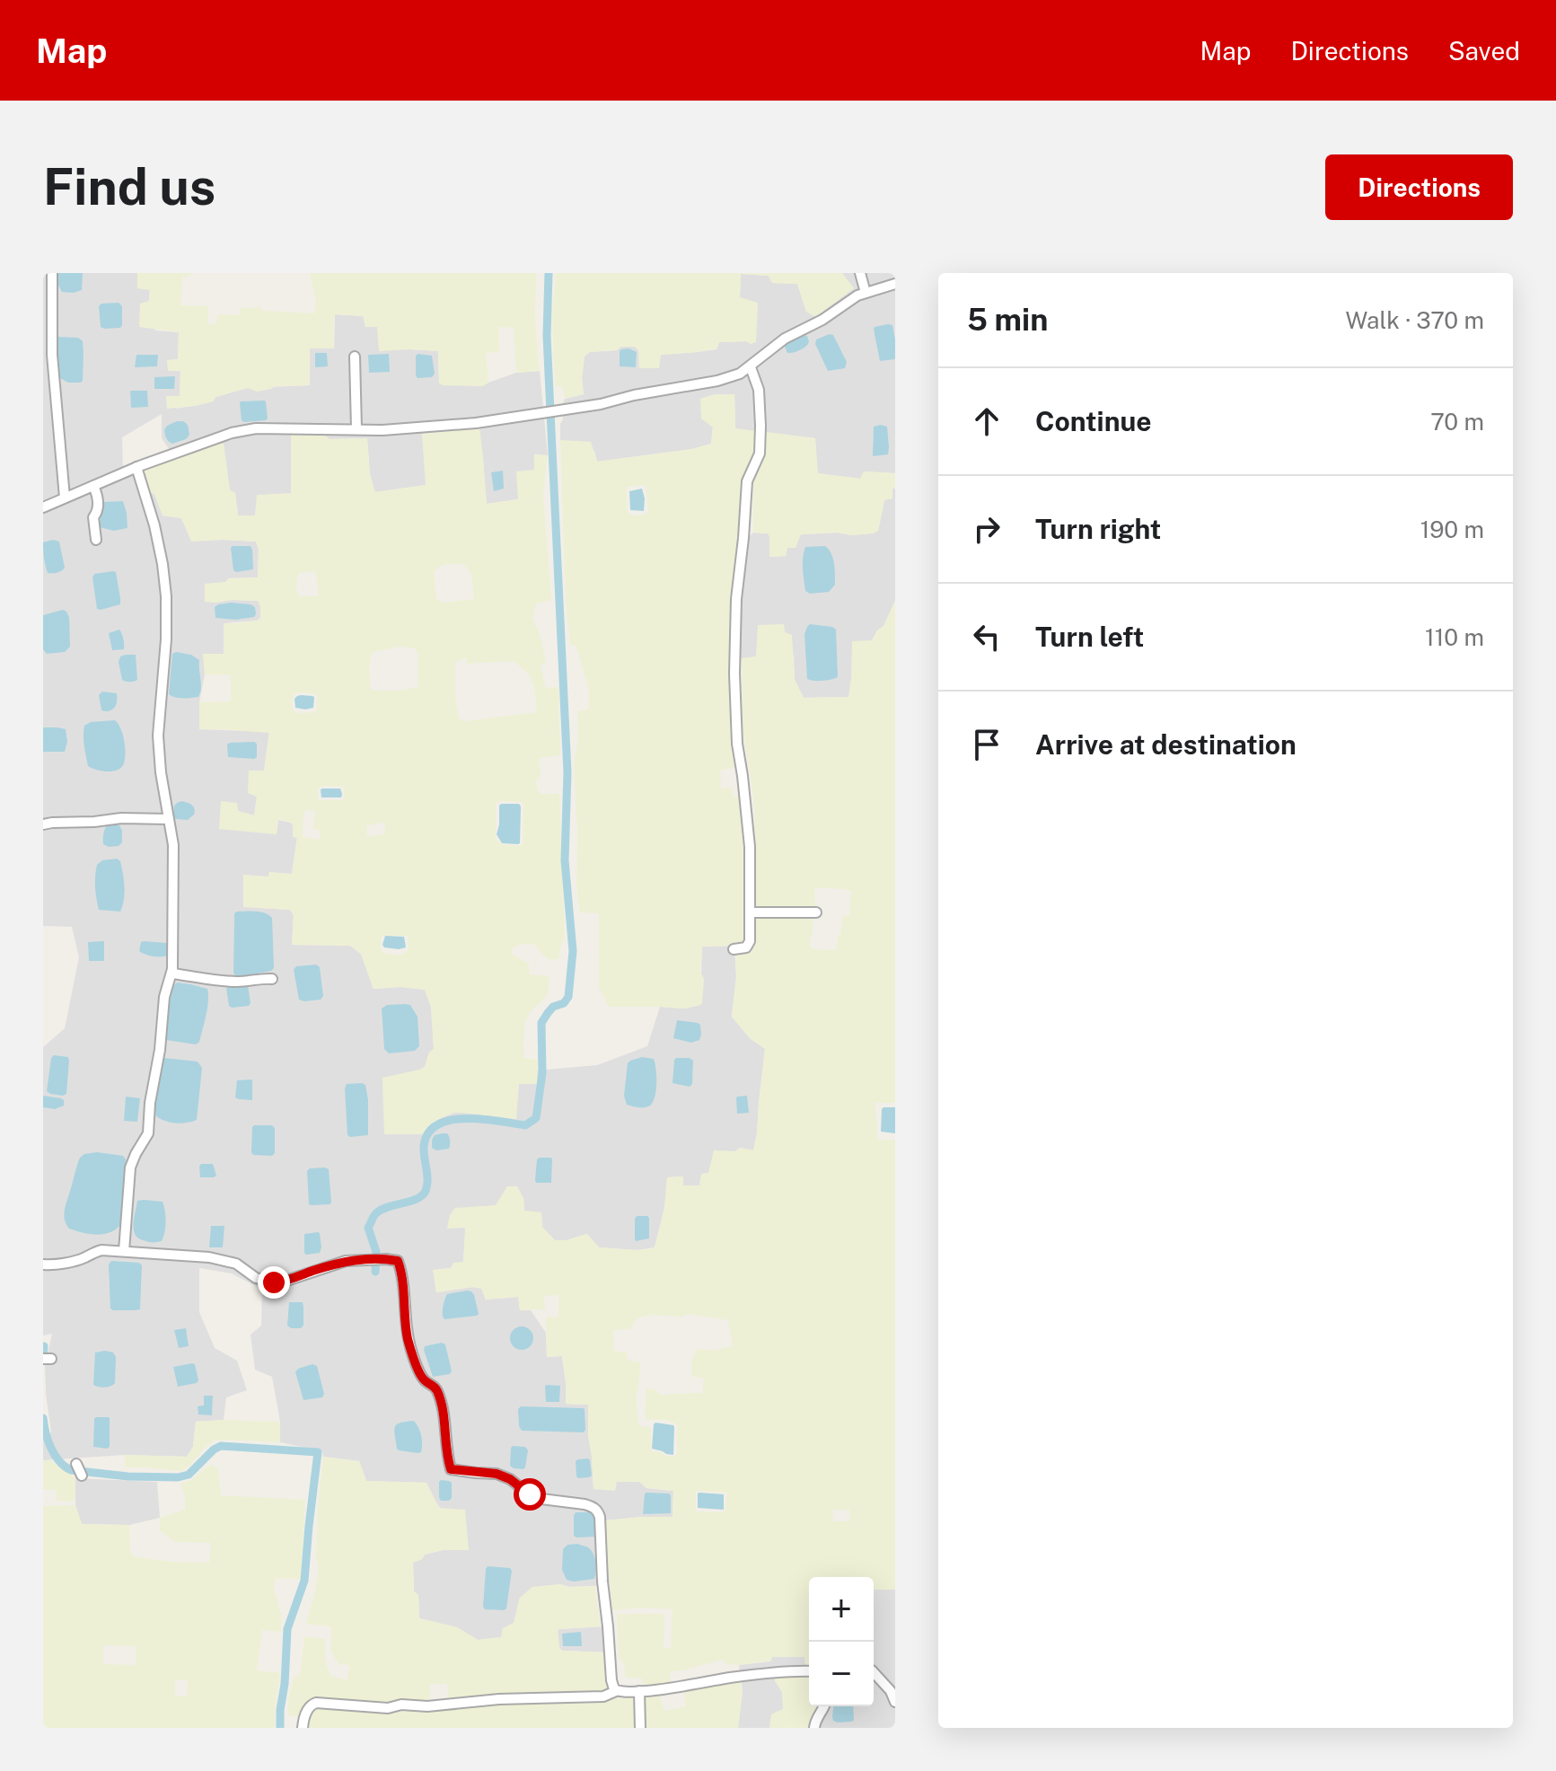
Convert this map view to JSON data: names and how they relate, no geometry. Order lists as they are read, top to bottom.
{
  "page": {
    "header": "Map",
    "nav": ["Map", "Directions", "Saved"],
    "buttons": "Directions",
    "title": "Find us",
    "heading": ["5 min", "Walk · 370 m"],
    "list": [
      ["Continue", "70 m"],
      ["Turn right", "190 m"],
      ["Turn left", "110 m"],
      "Arrive at destination"
    ],
    "map_buttons": ["+", "−"]
  }
}
